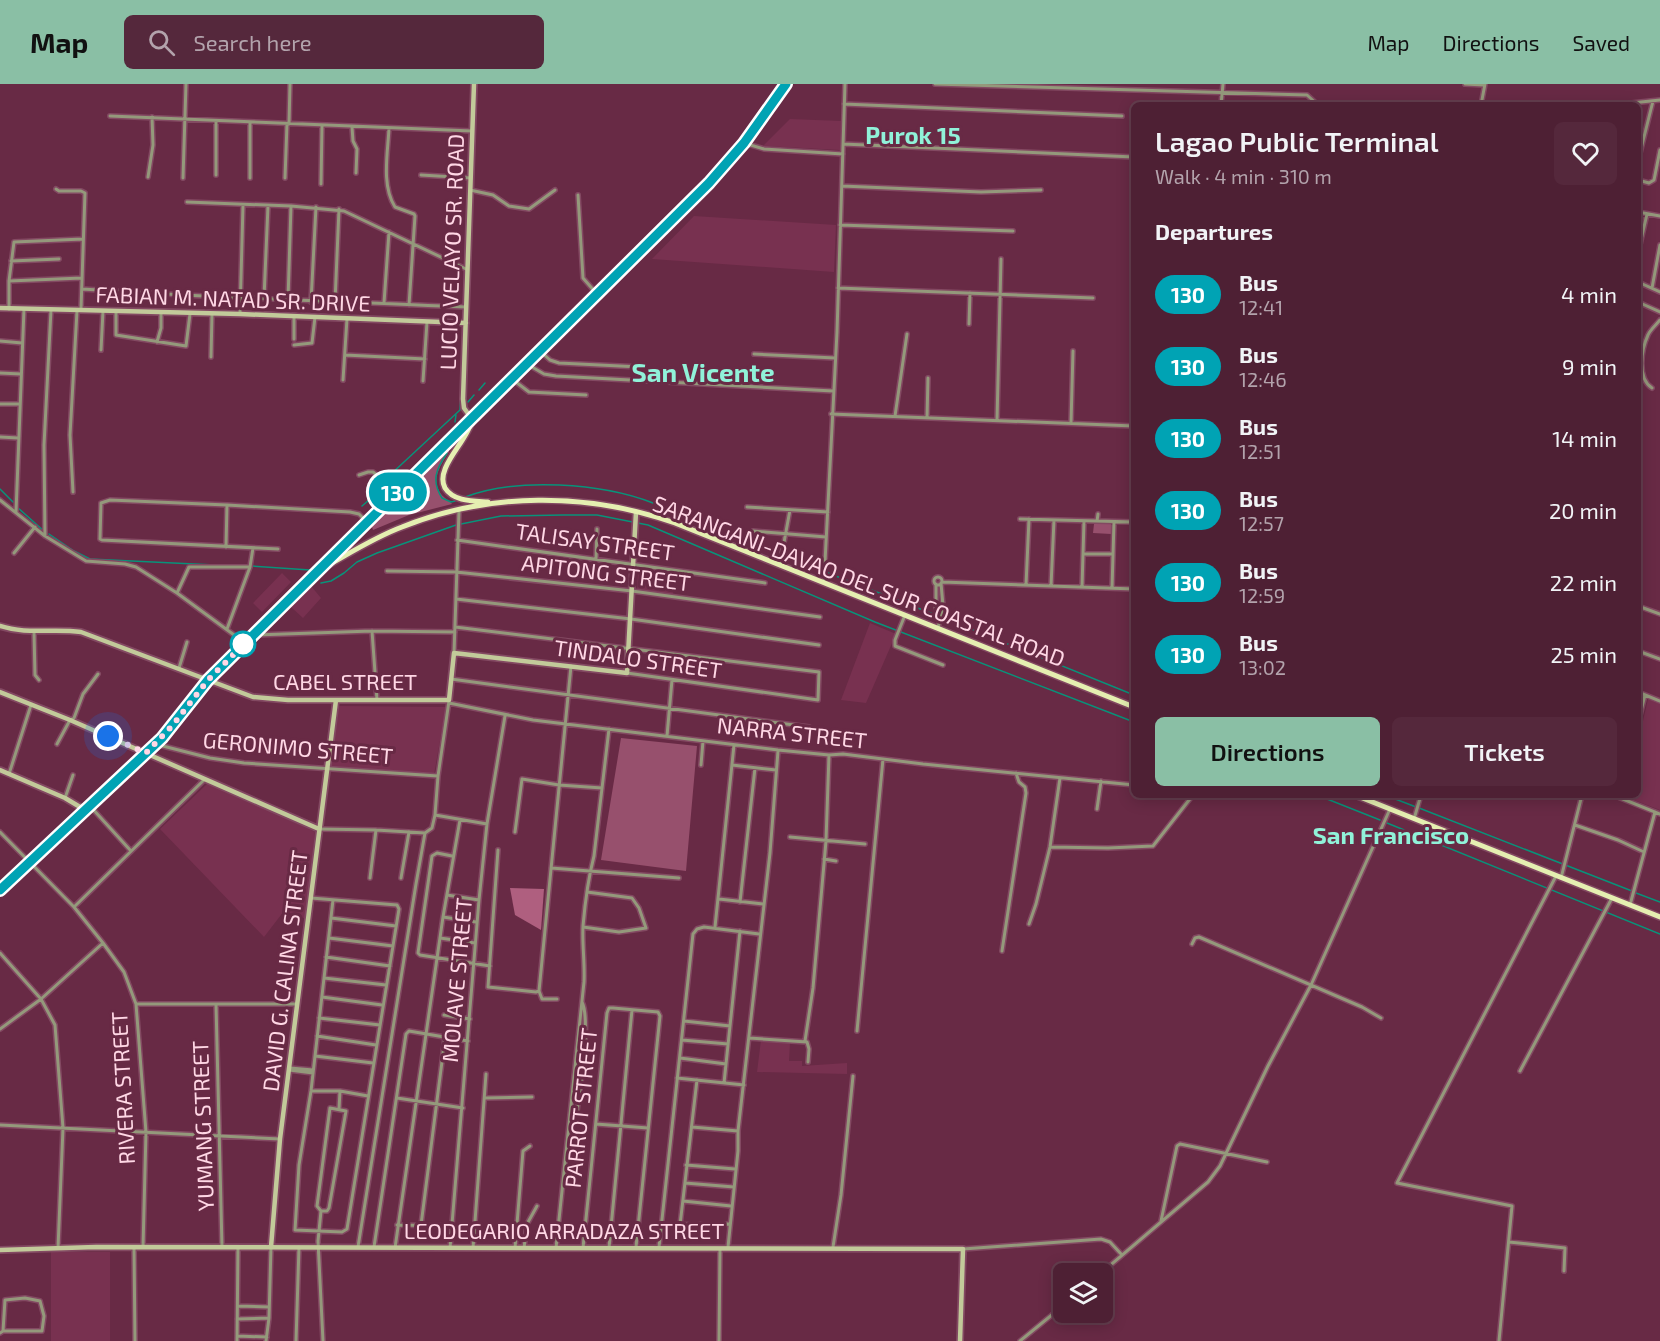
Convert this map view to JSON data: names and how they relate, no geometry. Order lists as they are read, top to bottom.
{
  "streets": {
    "main road": ["SARANGANI-DAVAO DEL SUR COASTAL ROAD"],
    "street": [
      "LUCIO VELAYO SR. ROAD",
      "FABIAN M. NATAD SR. DRIVE",
      "TALISAY STREET",
      "APITONG STREET",
      "TINDALO STREET",
      "CABEL STREET",
      "NARRA STREET",
      "GERONIMO STREET",
      "DAVID G. CALINA STREET",
      "MOLAVE STREET",
      "RIVERA STREET",
      "PARROT STREET",
      "YUMANG STREET",
      "LEODEGARIO ARRADAZA STREET"
    ]
  },
  "crossings": [
    ["LUCIO VELAYO SR. ROAD", "FABIAN M. NATAD SR. DRIVE"],
    ["LUCIO VELAYO SR. ROAD", "SARANGANI-DAVAO DEL SUR COASTAL ROAD"],
    ["CABEL STREET", "NARRA STREET"],
    ["CABEL STREET", "DAVID G. CALINA STREET"],
    ["NARRA STREET", "MOLAVE STREET"],
    ["GERONIMO STREET", "DAVID G. CALINA STREET"],
    ["DAVID G. CALINA STREET", "LEODEGARIO ARRADAZA STREET"],
    ["MOLAVE STREET", "LEODEGARIO ARRADAZA STREET"],
    ["RIVERA STREET", "LEODEGARIO ARRADAZA STREET"],
    ["PARROT STREET", "LEODEGARIO ARRADAZA STREET"],
    ["YUMANG STREET", "LEODEGARIO ARRADAZA STREET"]
  ],
  "districts": ["Purok 15", "San Vicente", "San Francisco"],
  "lines": ["bus line 130"],
  "page": {
    "header": "Map",
    "search": "Search here",
    "nav": ["Map", "Directions", "Saved"],
    "on_map": "130",
    "heading": [
      ["Lagao Public Terminal", "Walk · 4 min · 310 m"],
      "Departures"
    ],
    "list": [
      {
        "mark": "130",
        "name": "Bus",
        "note": "12:41",
        "value": "4 min"
      },
      {
        "mark": "130",
        "name": "Bus",
        "note": "12:46",
        "value": "9 min"
      },
      {
        "mark": "130",
        "name": "Bus",
        "note": "12:51",
        "value": "14 min"
      },
      {
        "mark": "130",
        "name": "Bus",
        "note": "12:57",
        "value": "20 min"
      },
      {
        "mark": "130",
        "name": "Bus",
        "note": "12:59",
        "value": "22 min"
      },
      {
        "mark": "130",
        "name": "Bus",
        "note": "13:02",
        "value": "25 min"
      }
    ],
    "buttons": ["Directions", "Tickets"]
  }
}
